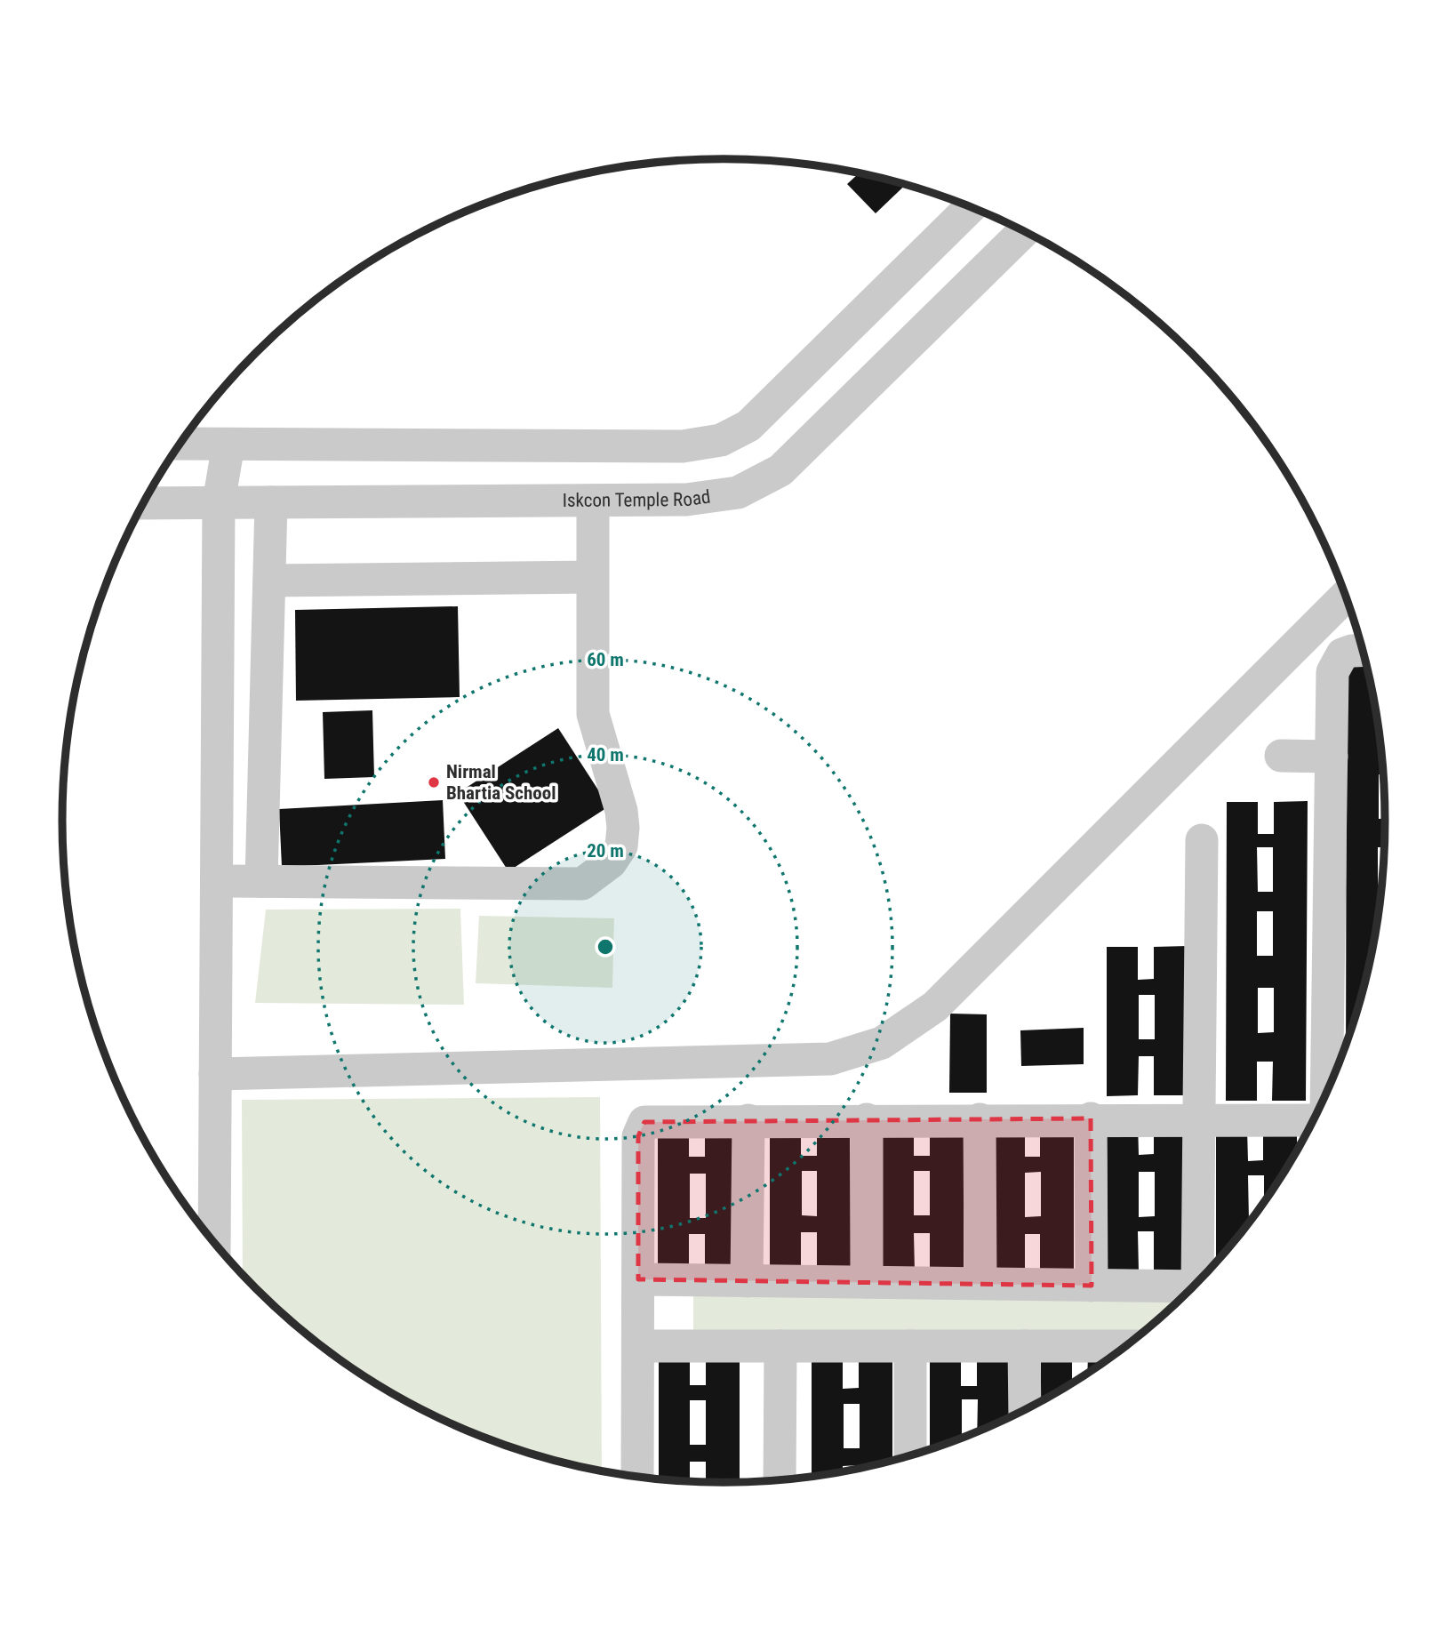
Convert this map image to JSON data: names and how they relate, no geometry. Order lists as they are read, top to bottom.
{
  "streets": {
    "street": ["Iskcon Temple Road"]
  },
  "places": ["Nirmal Bhartia School"],
  "rings": ["60 m", "40 m", "20 m"]
}
